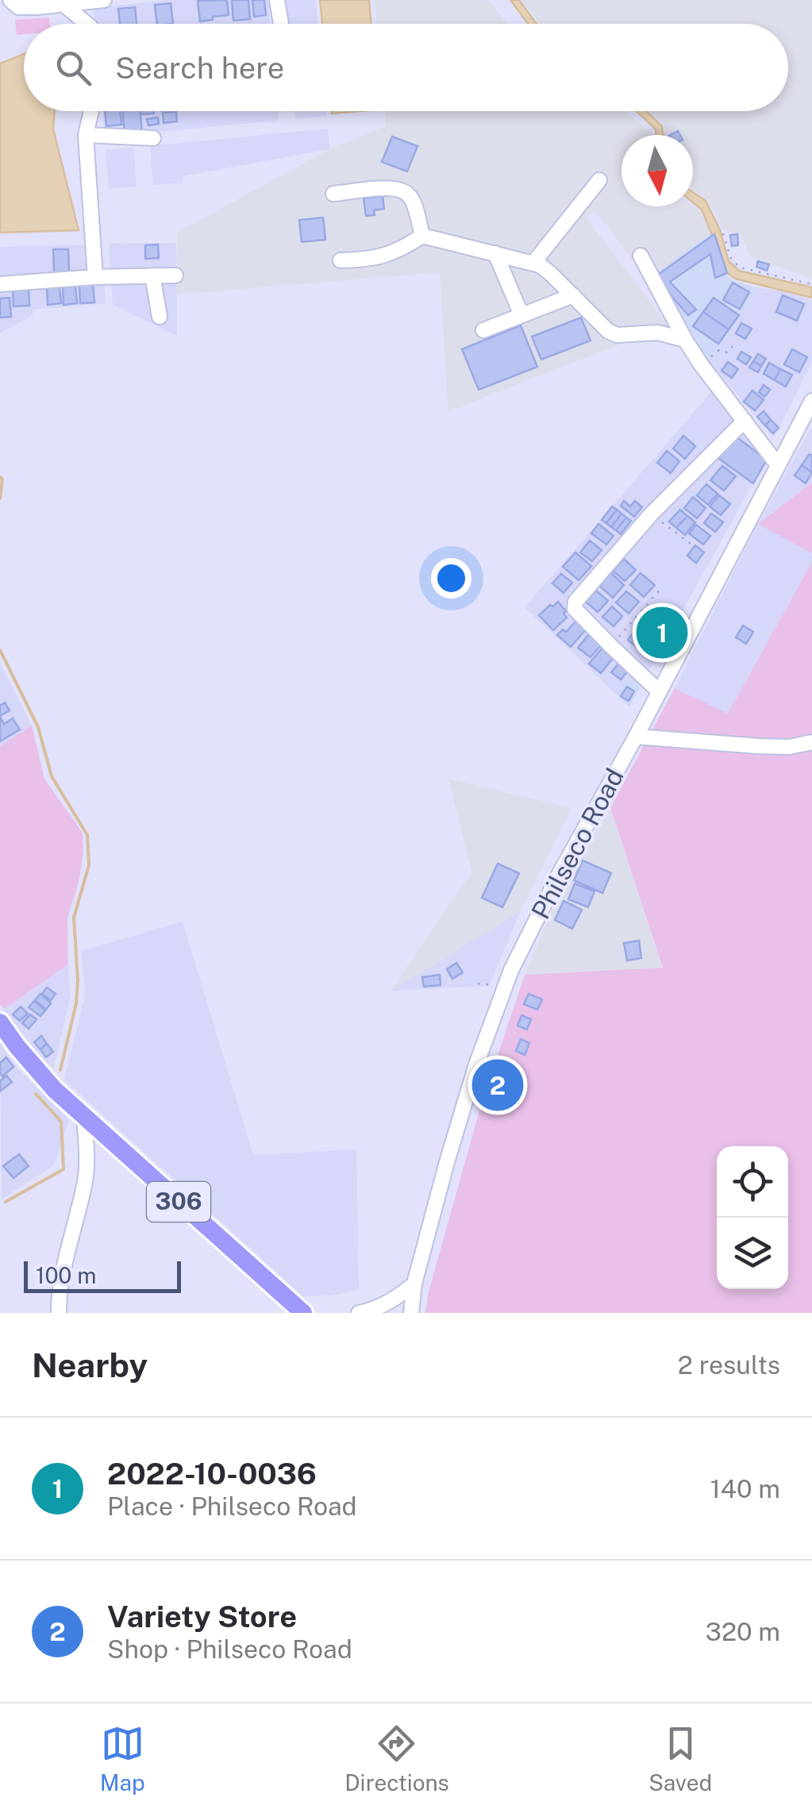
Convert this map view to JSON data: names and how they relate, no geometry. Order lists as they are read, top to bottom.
{
  "streets": {
    "main road": ["306"],
    "street": ["Philseco Road"]
  },
  "scale_bar": "100 m",
  "north": "bottom",
  "page": {
    "search": "Search here",
    "pins": ["1", "2"],
    "scale": "100 m",
    "heading": ["Nearby", "2 results"],
    "list": [
      {
        "mark": "1",
        "name": "2022-10-0036",
        "note": "Place · Philseco Road",
        "value": "140 m"
      },
      {
        "mark": "2",
        "name": "Variety Store",
        "note": "Shop · Philseco Road",
        "value": "320 m"
      }
    ],
    "nav": ["Map", "Directions", "Saved"]
  }
}
